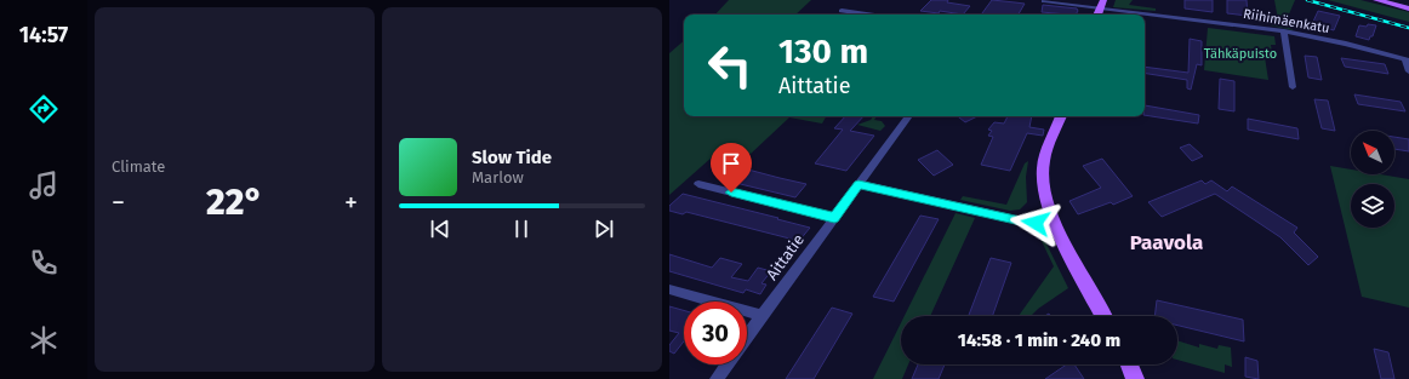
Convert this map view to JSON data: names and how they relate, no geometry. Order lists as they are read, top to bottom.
{
  "streets": {
    "street": ["Riihimäenkatu", "Aittatie"]
  },
  "districts": ["Paavola"],
  "parks": ["Tähkäpuisto"],
  "north": "top left",
  "page": {
    "tabs": "14:57",
    "tile": "Climate",
    "turn": ["130 m", "Aittatie"],
    "song": ["Slow Tide", "Marlow"],
    "heat": ["−", "22°", "+"],
    "limit": "30",
    "trip": "14:58 · 1 min · 240 m"
  }
}
